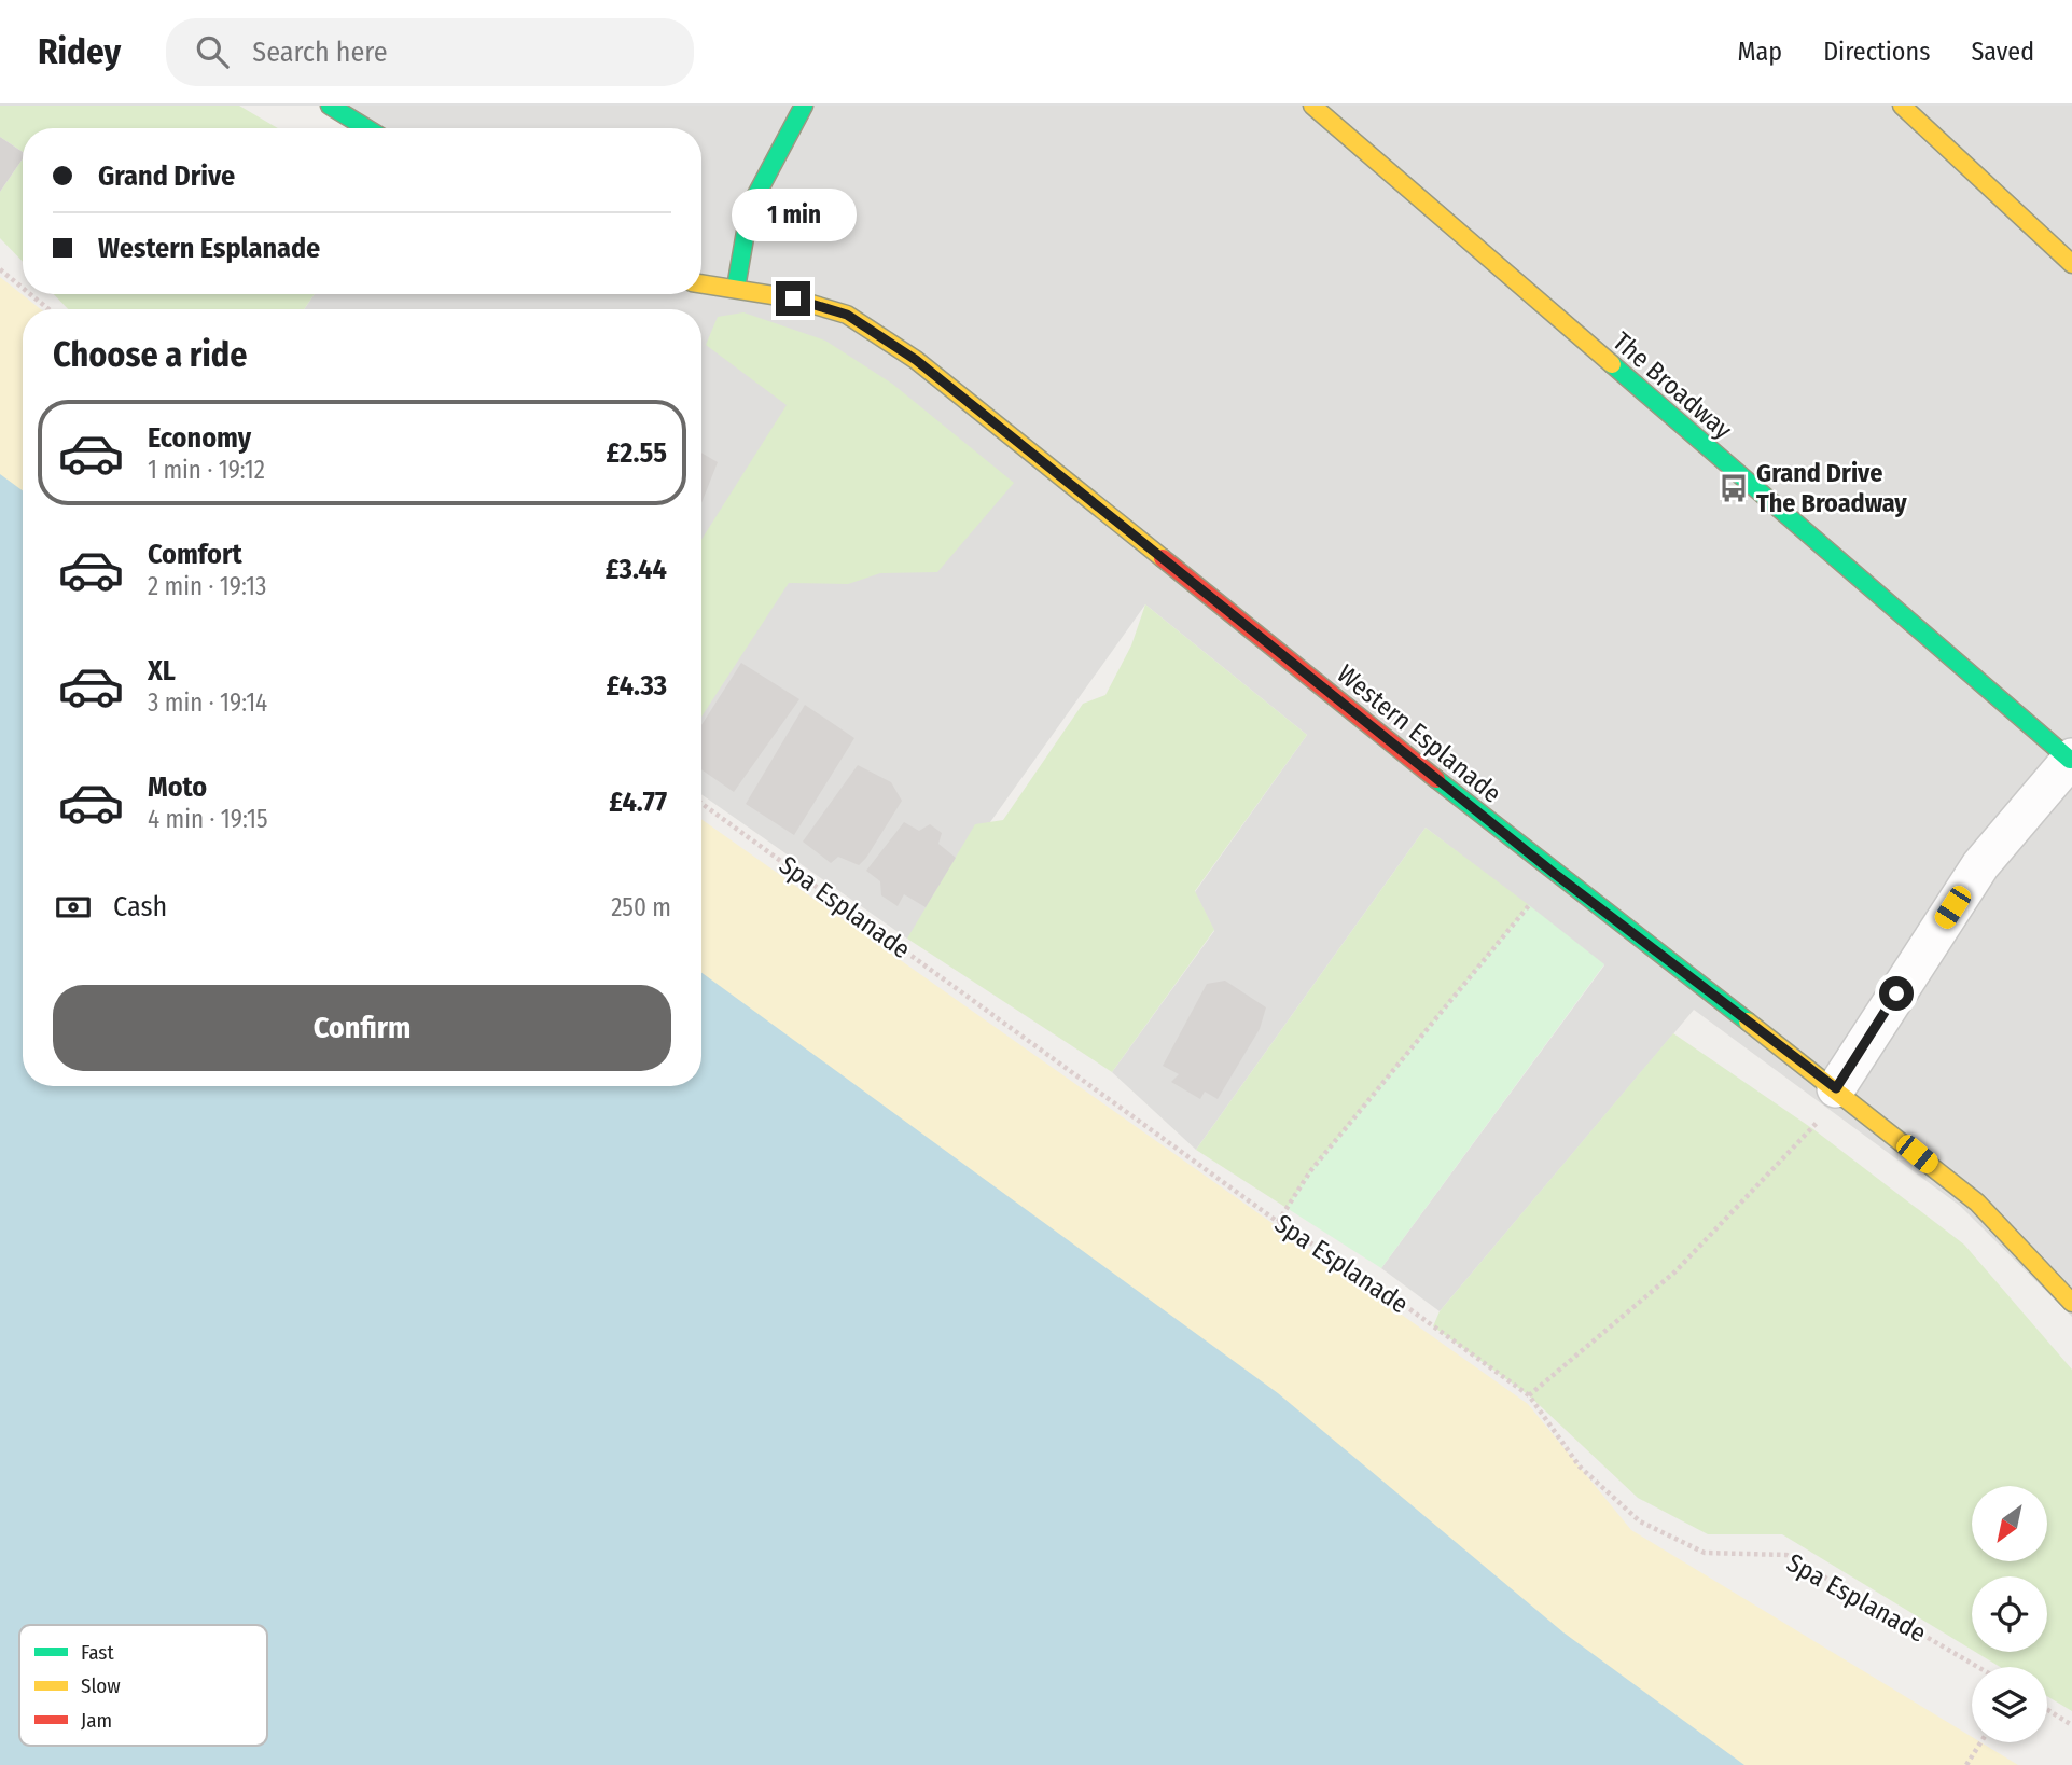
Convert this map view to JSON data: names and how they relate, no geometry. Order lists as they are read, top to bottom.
{
  "streets": {
    "street": ["The Broadway", "Western Esplanade"],
    "path": ["Spa Esplanade"]
  },
  "places": {
    "bus stop": ["Grand Drive The Broadway"]
  },
  "legend": ["Fast", "Slow", "Jam"],
  "north": "bottom left",
  "page": {
    "header": "Ridey",
    "search": "Search here",
    "nav": ["Map", "Directions", "Saved"],
    "banner": ["Grand Drive", "Western Esplanade"],
    "bubble": "1 min",
    "heading": "Choose a ride",
    "list": [
      {
        "name": "Economy",
        "note": "1 min · 19:12",
        "value": "£2.55"
      },
      {
        "name": "Comfort",
        "note": "2 min · 19:13",
        "value": "£3.44"
      },
      {
        "name": "XL",
        "note": "3 min · 19:14",
        "value": "£4.33"
      },
      {
        "name": "Moto",
        "note": "4 min · 19:15",
        "value": "£4.77"
      }
    ],
    "pay": ["Cash", "250 m"],
    "buttons": "Confirm"
  }
}
